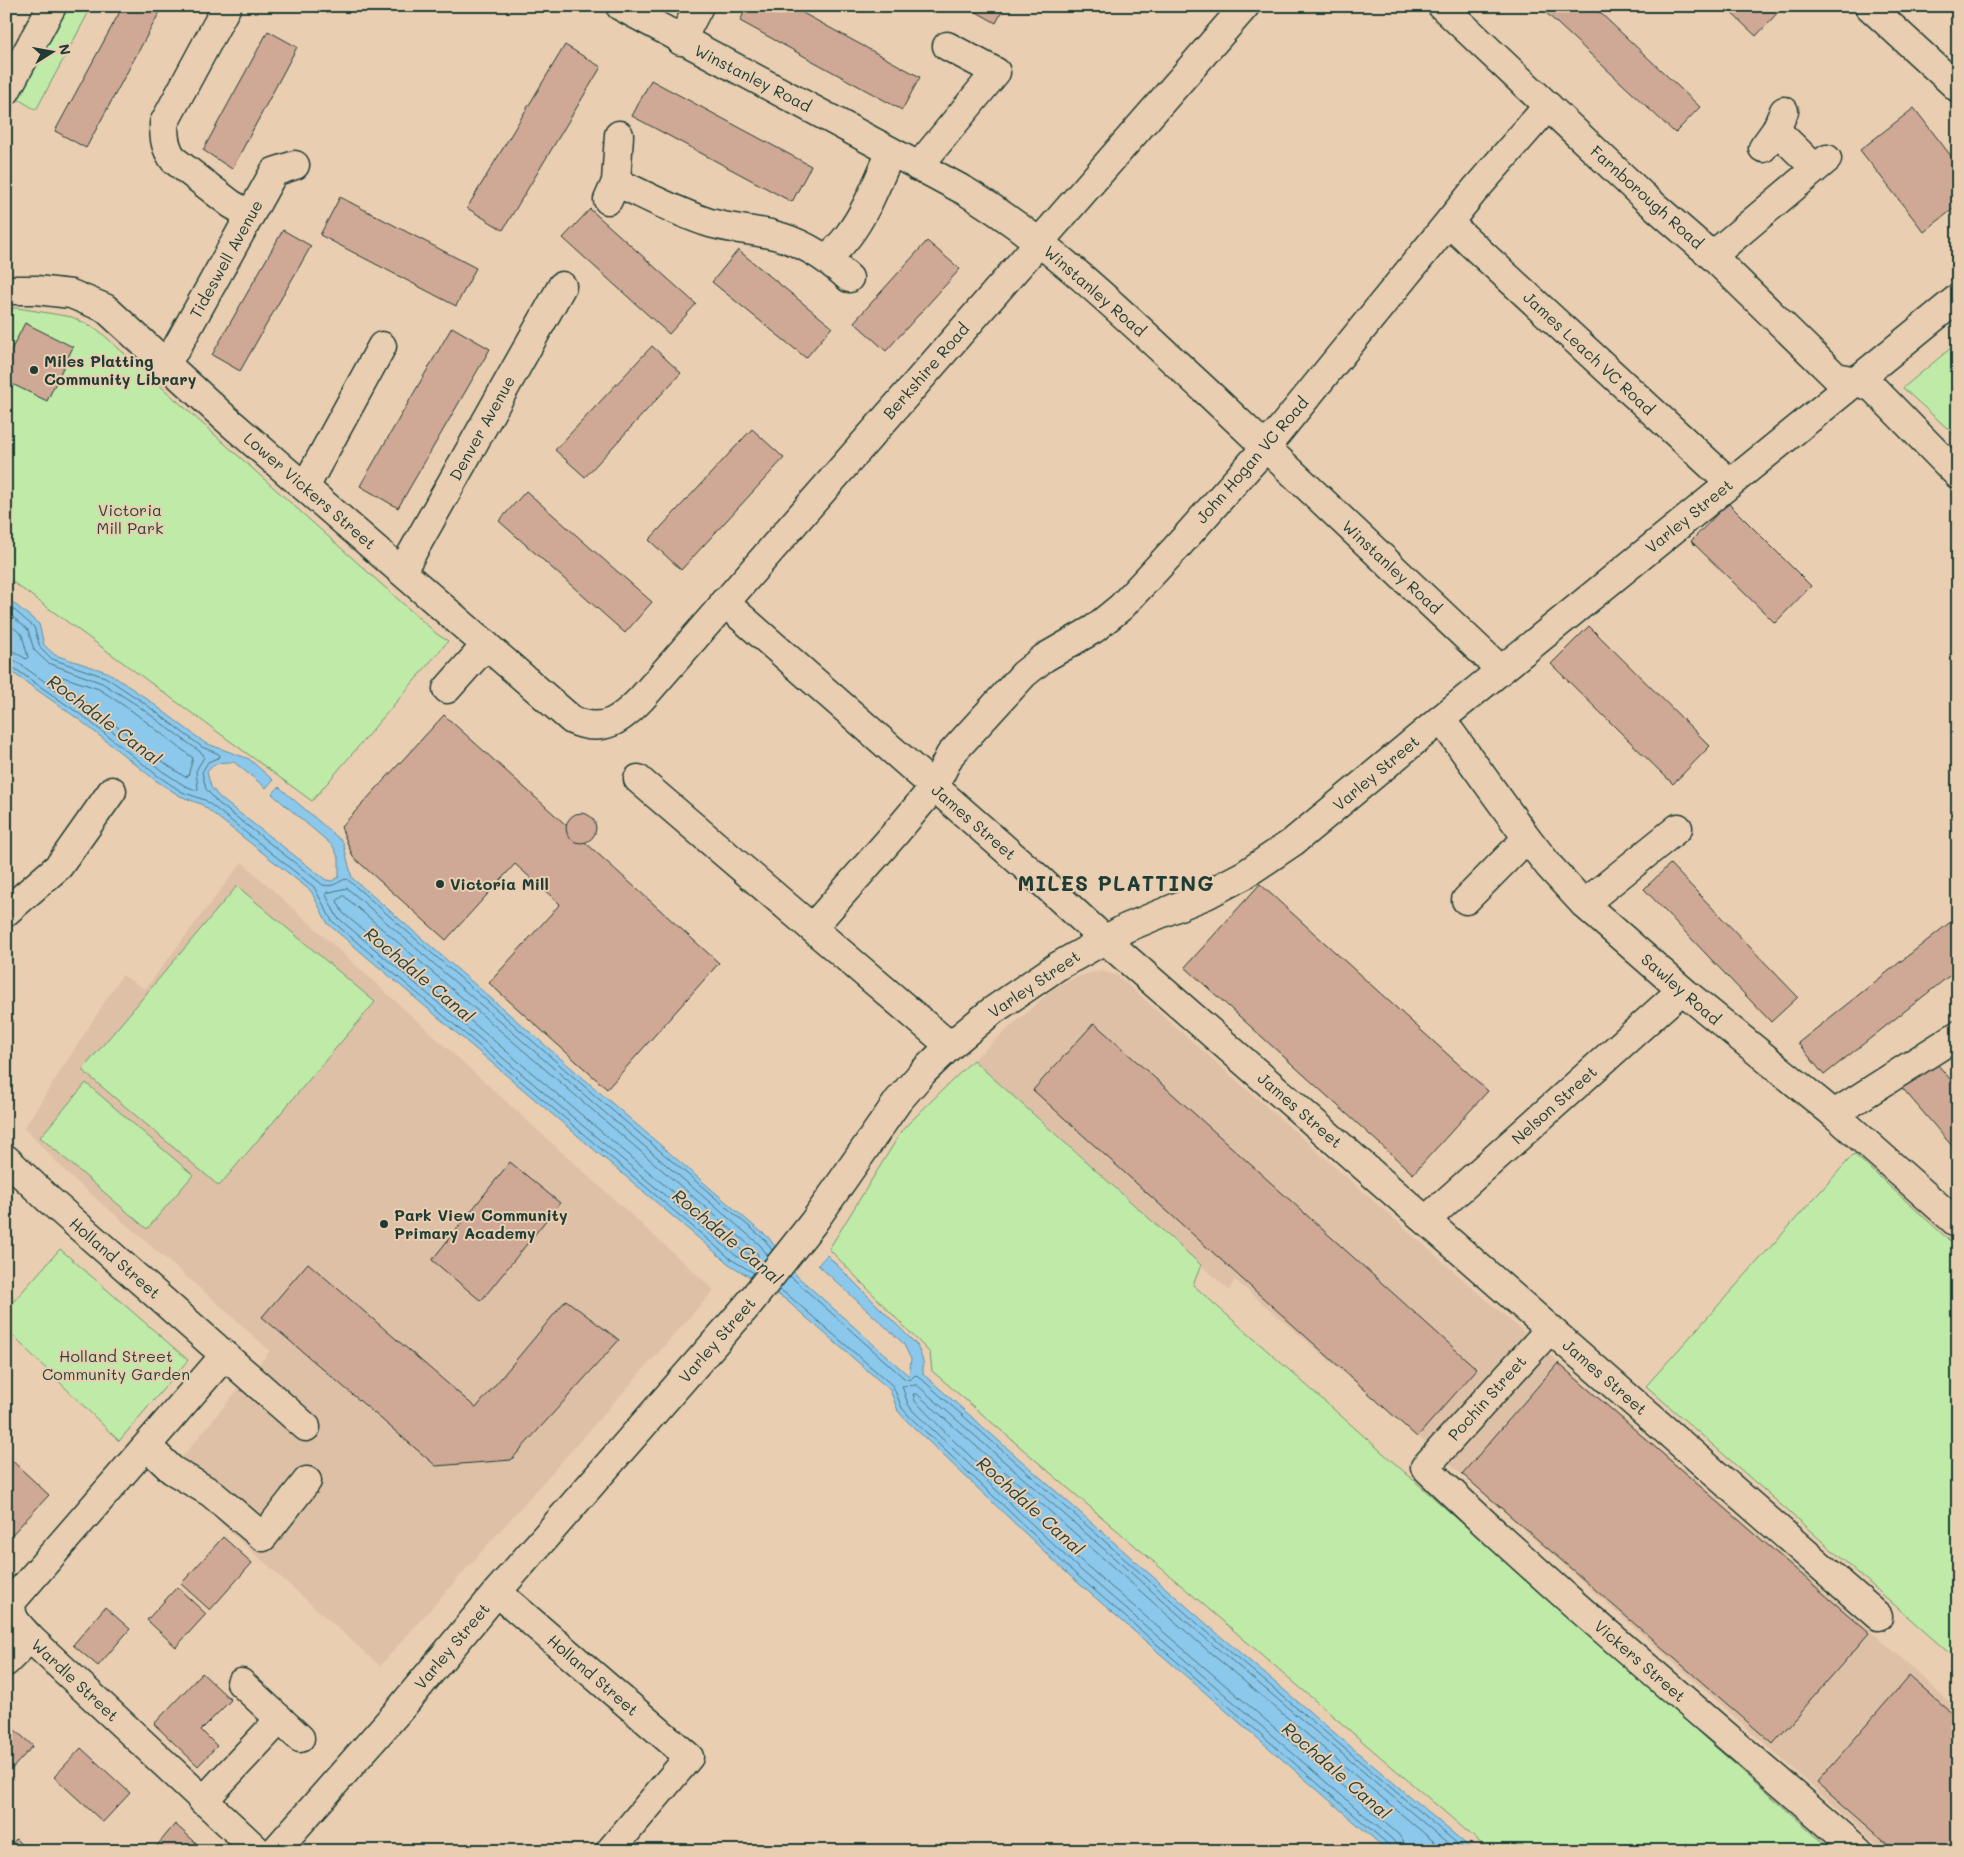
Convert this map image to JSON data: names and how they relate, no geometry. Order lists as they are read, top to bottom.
{
  "streets": {
    "street": [
      "Winstanley Road",
      "Farnborough Road",
      "Tideswell Avenue",
      "James Leach VC Road",
      "Berkshire Road",
      "Denver Avenue",
      "John Hogan VC Road",
      "Lower Vickers Street",
      "Varley Street",
      "James Street",
      "Sawley Road",
      "Nelson Street",
      "Holland Street",
      "Pochin Street",
      "Vickers Street",
      "Wardle Street"
    ]
  },
  "crossings": [
    ["Winstanley Road", "Berkshire Road"],
    ["Winstanley Road", "John Hogan VC Road"],
    ["Winstanley Road", "Varley Street"],
    ["Farnborough Road", "John Hogan VC Road"],
    ["Farnborough Road", "Varley Street"],
    ["Tideswell Avenue", "Lower Vickers Street"],
    ["James Leach VC Road", "John Hogan VC Road"],
    ["James Leach VC Road", "Varley Street"],
    ["Berkshire Road", "Lower Vickers Street"],
    ["Berkshire Road", "James Street"],
    ["Denver Avenue", "Lower Vickers Street"],
    ["John Hogan VC Road", "James Street"],
    ["Varley Street", "James Street"],
    ["Varley Street", "Sawley Road"],
    ["Varley Street", "Holland Street"],
    ["James Street", "Nelson Street"],
    ["James Street", "Pochin Street"],
    ["Sawley Road", "Nelson Street"],
    ["Holland Street", "Wardle Street"],
    ["Pochin Street", "Vickers Street"]
  ],
  "districts": ["MILES PLATTING"],
  "water": ["Rochdale Canal"],
  "parks": ["Victoria Mill Park", "Holland Street Community Garden"],
  "places": ["Miles Platting Community Library", "Victoria Mill", "Park View Community Primary Academy"],
  "north": "right"
}
